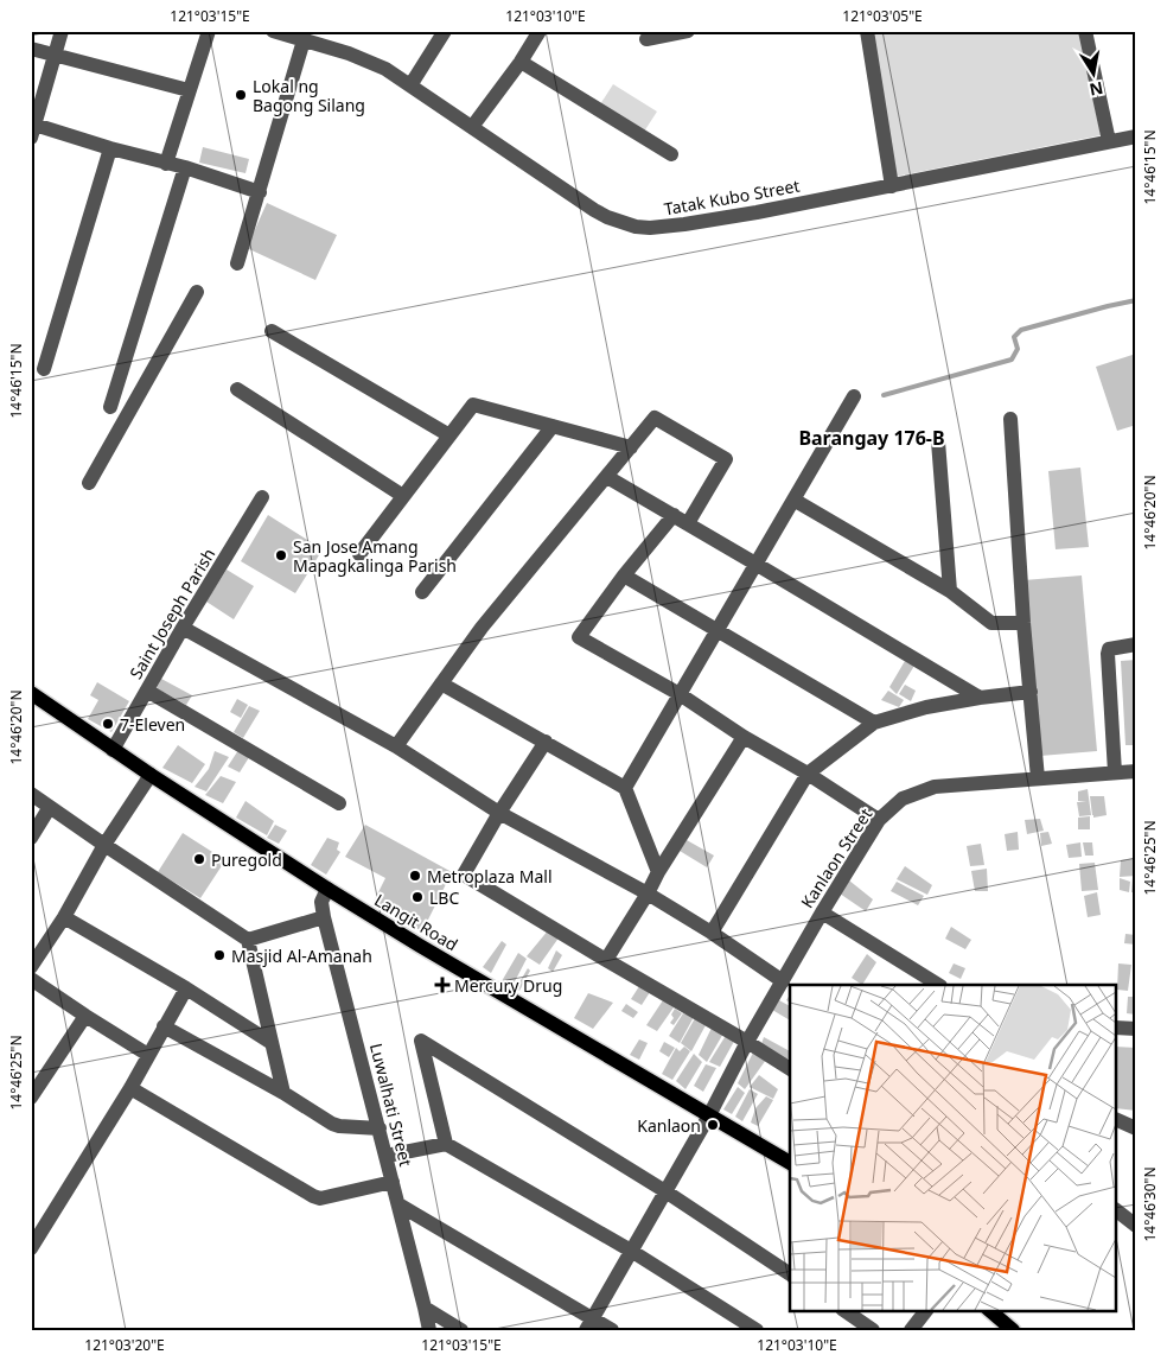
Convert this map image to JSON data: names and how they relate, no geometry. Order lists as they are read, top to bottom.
{
  "streets": {
    "main road": ["Langit Road"],
    "street": [
      "Tatak Kubo Street",
      "Saint Joseph Parish",
      "Kanlaon Street",
      "Luwalhati Street"
    ]
  },
  "crossings": [
    ["Saint Joseph Parish", "Langit Road"],
    ["Kanlaon Street", "Langit Road"],
    ["Langit Road", "Luwalhati Street"]
  ],
  "districts": ["Barangay 176-B"],
  "places": {
    "other": [
      "Lokal ng Bagong Silang",
      "San Jose Amang Mapagkalinga Parish",
      "7-Eleven",
      "Puregold",
      "Metroplaza Mall",
      "LBC",
      "Masjid Al-Amanah",
      "Kanlaon"
    ],
    "health": ["Mercury Drug"]
  },
  "north": "bottom",
  "coordinates": [
    "121°03'15\"E",
    "121°03'10\"E",
    "121°03'05\"E",
    "14°46'15\"N",
    "14°46'20\"N",
    "14°46'25\"N",
    "14°46'30\"N",
    "121°03'20\"E"
  ]
}
